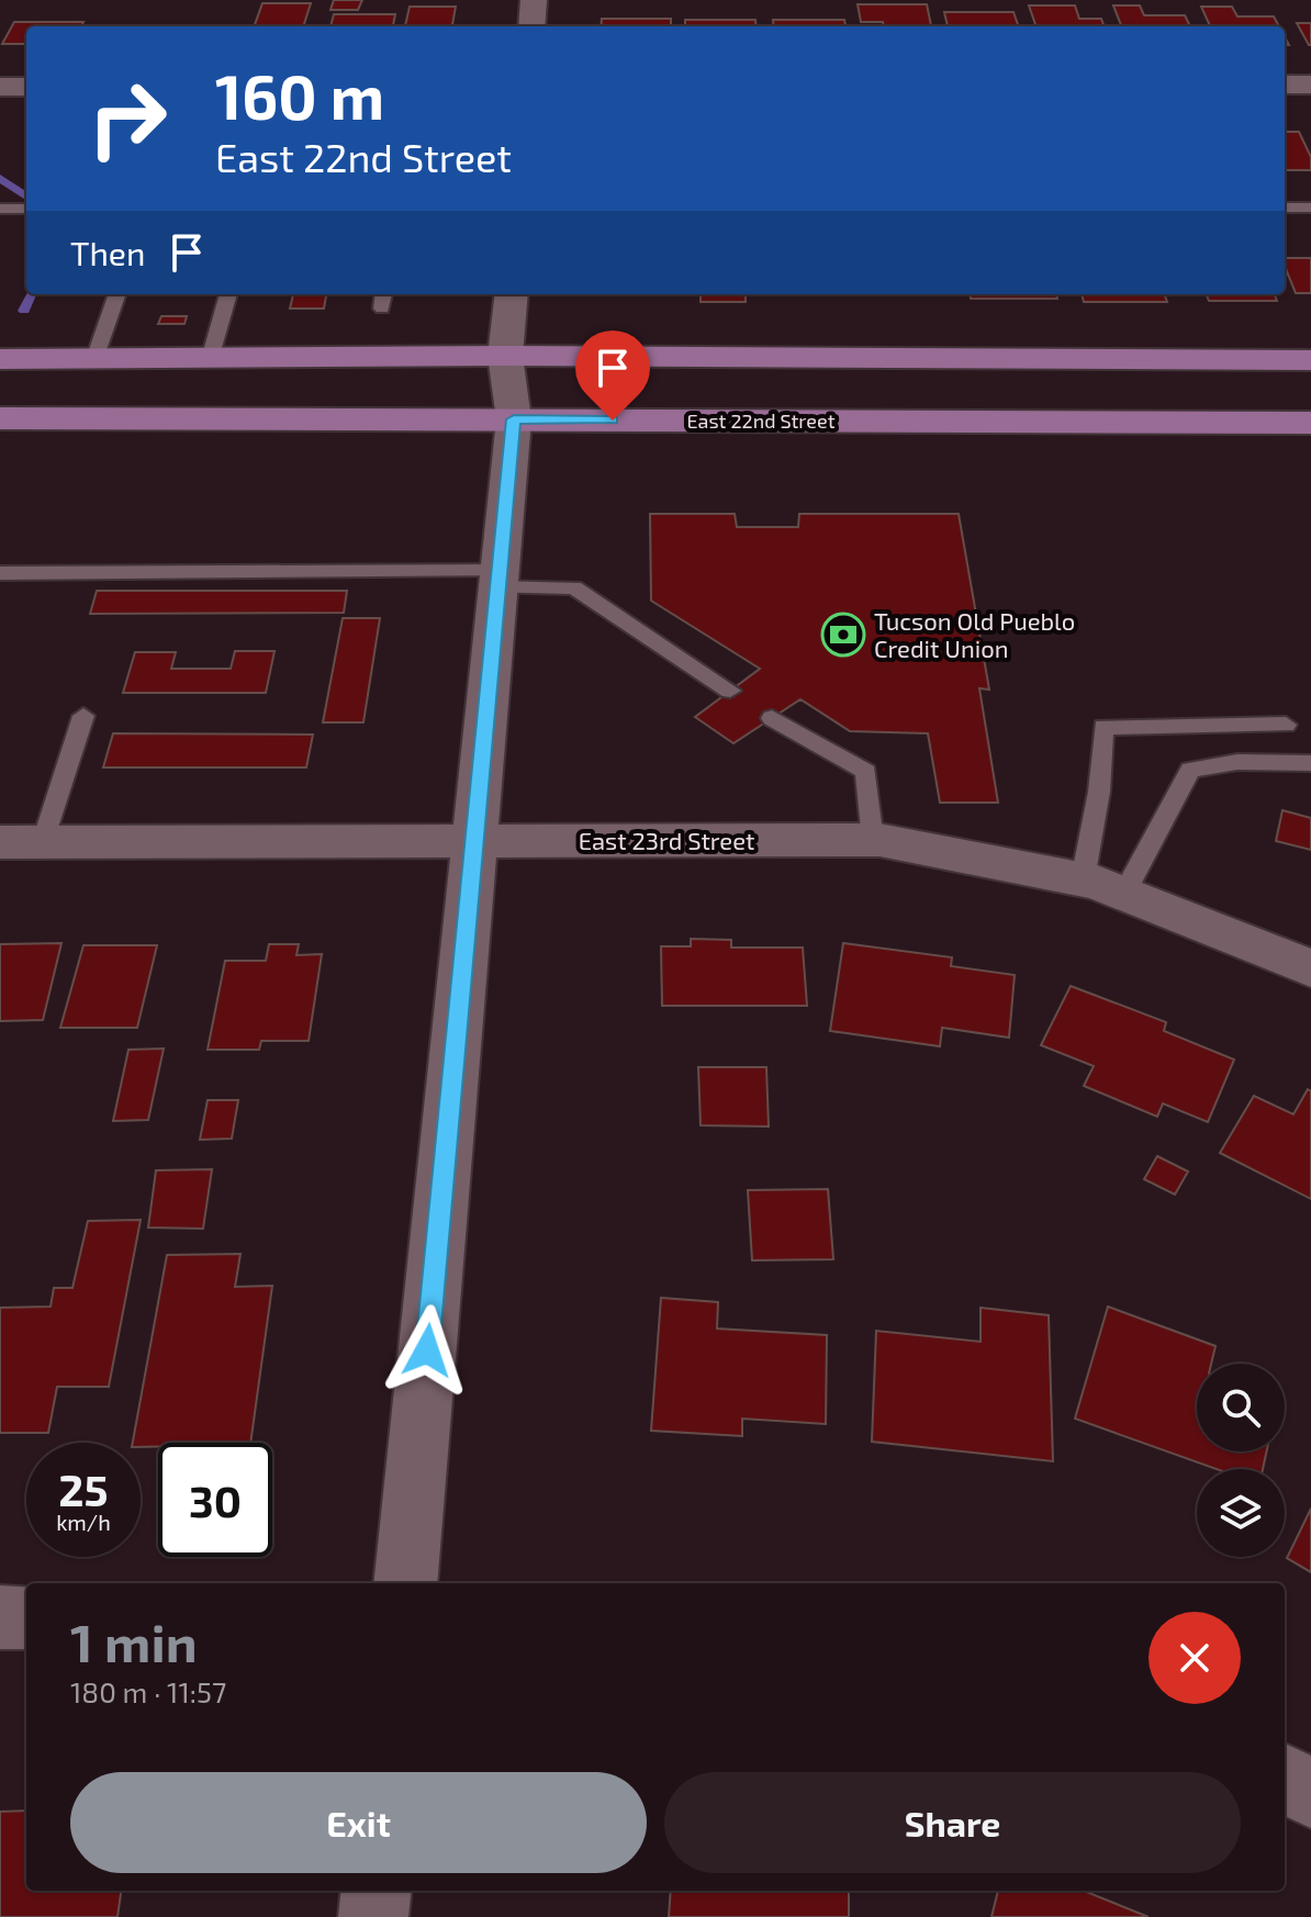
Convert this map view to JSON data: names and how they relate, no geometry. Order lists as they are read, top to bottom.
{
  "streets": {
    "main road": ["East 22nd Street"],
    "street": ["East 23rd Street"]
  },
  "places": {
    "bank": ["Tucson Old Pueblo Credit Union"]
  },
  "page": {
    "turn": ["160 m", "East 22nd Street"],
    "then": "Then",
    "speed": "25 km/h",
    "limit": "30",
    "heading": ["1 min", "180 m · 11:57"],
    "buttons": ["Exit", "Share"]
  }
}
